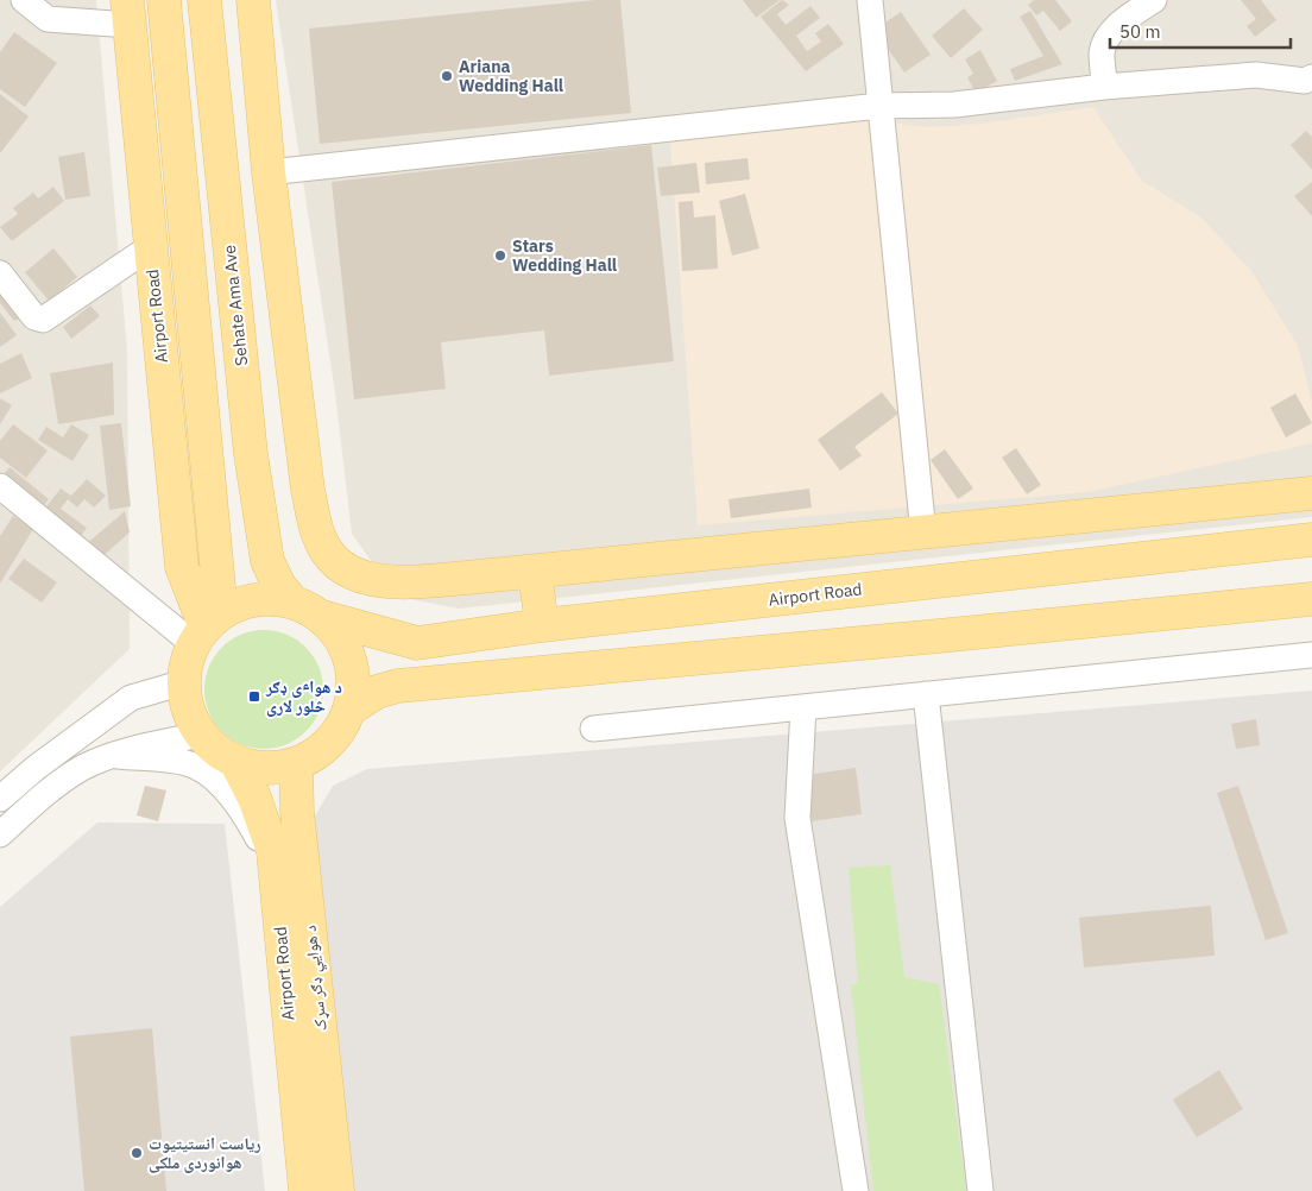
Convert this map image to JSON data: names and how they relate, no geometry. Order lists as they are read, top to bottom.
{
  "streets": {
    "main road": ["Sehate Ama Ave", "Airport Road", "د هوايي ډګر سړک"]
  },
  "crossings": [
    ["Sehate Ama Ave", "Airport Road"],
    ["Sehate Ama Ave", "د هوايي ډګر سړک"],
    ["Airport Road", "د هوايي ډګر سړک"]
  ],
  "places": {
    "other": ["Ariana Wedding Hall", "Stars Wedding Hall", "ریاست انستیتیوت هوانوردی ملکی"],
    "transit": ["د هواٸ ډګر څلور لارى"]
  },
  "scale_bar": "50 m"
}
